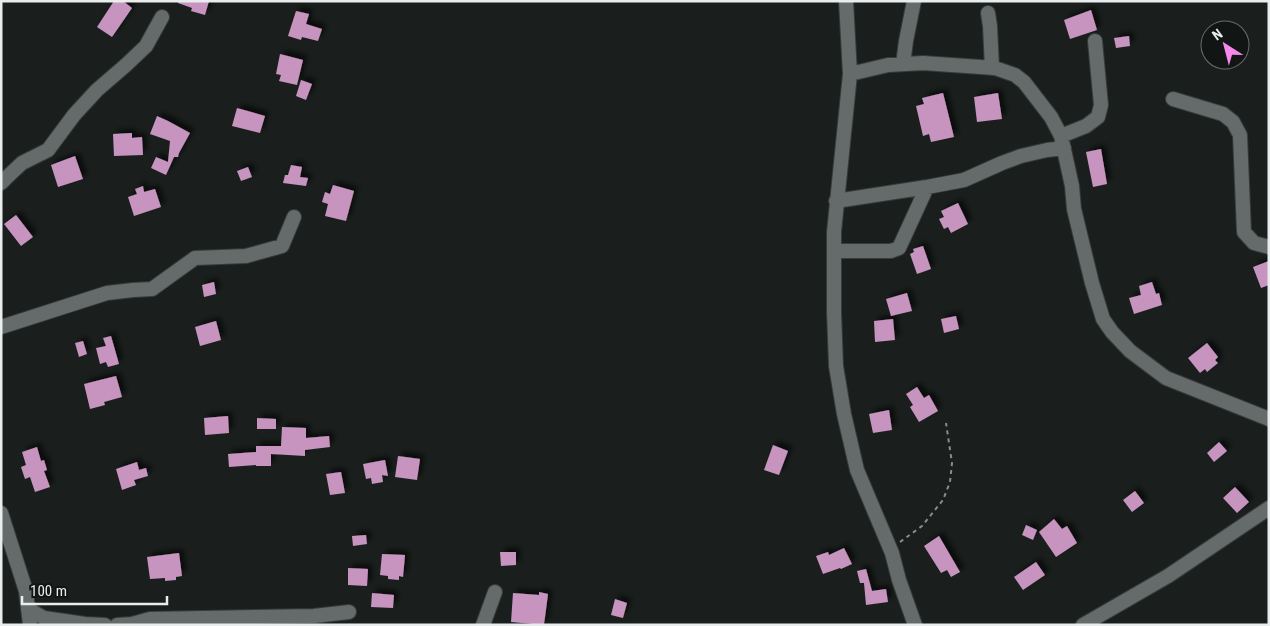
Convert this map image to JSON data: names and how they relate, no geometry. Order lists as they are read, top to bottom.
{
  "scale_bar": "100 m",
  "north": "top left"
}
